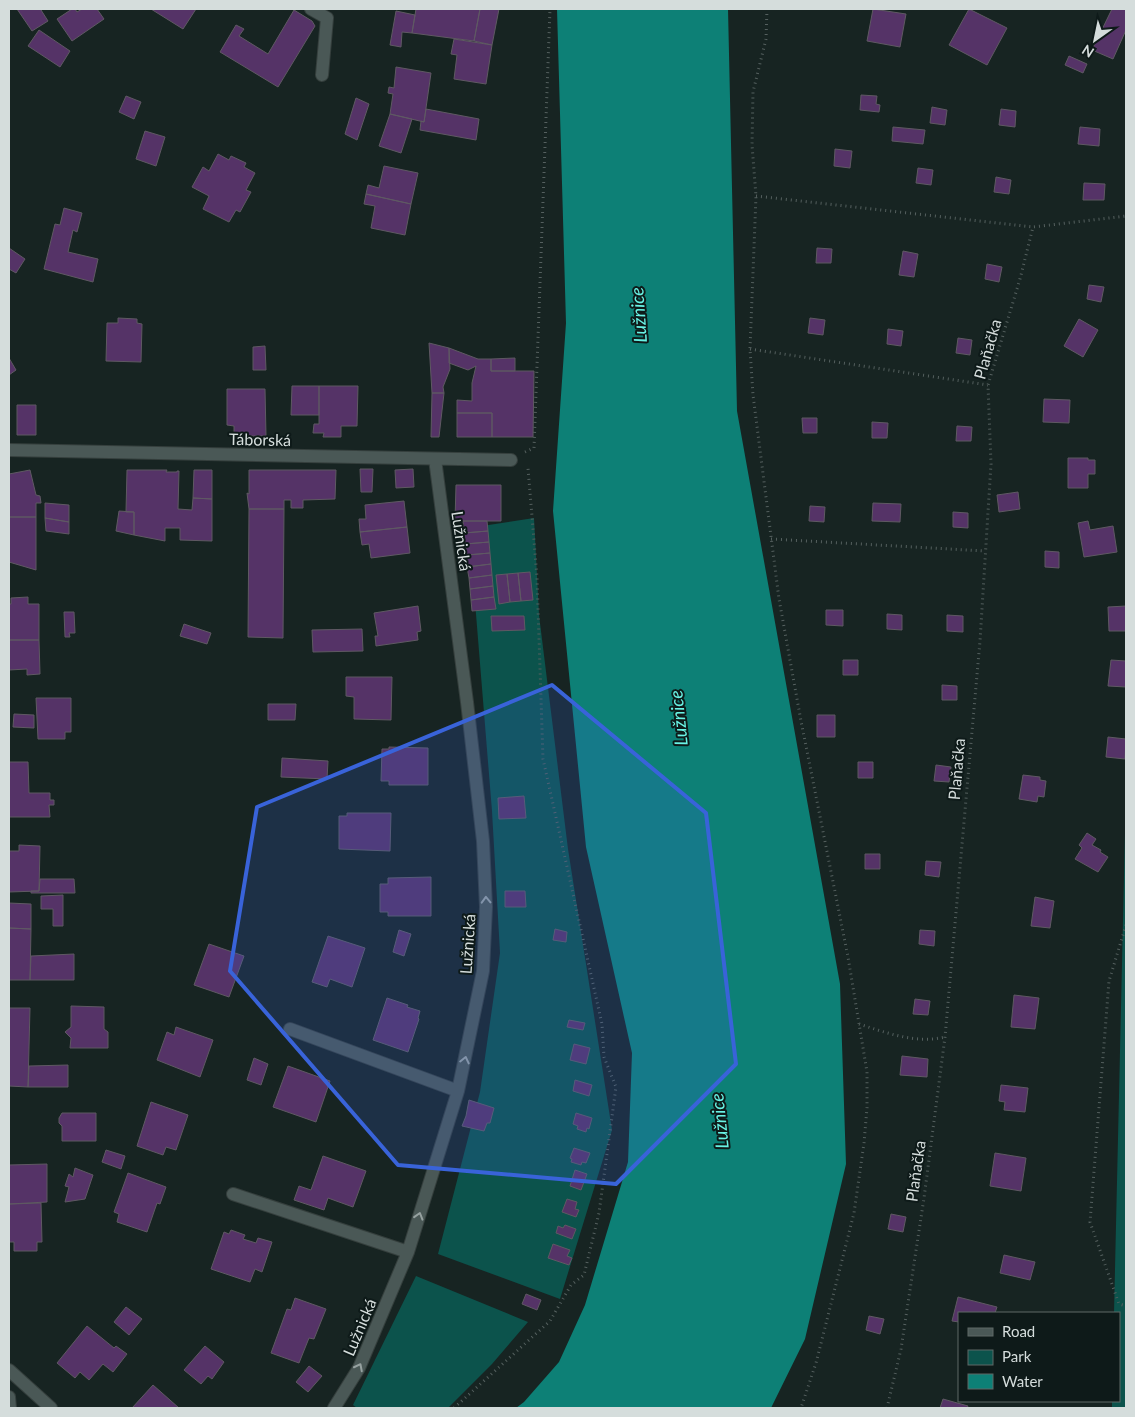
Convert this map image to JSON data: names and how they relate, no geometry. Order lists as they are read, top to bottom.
{
  "streets": {
    "street": ["Táborská", "Lužnická"],
    "path": ["Plaňačka"]
  },
  "crossings": [
    ["Táborská", "Lužnická"]
  ],
  "one_way": ["Lužnická"],
  "water": ["Lužnice"],
  "legend": ["Road", "Park", "Water"],
  "north": "bottom left"
}
